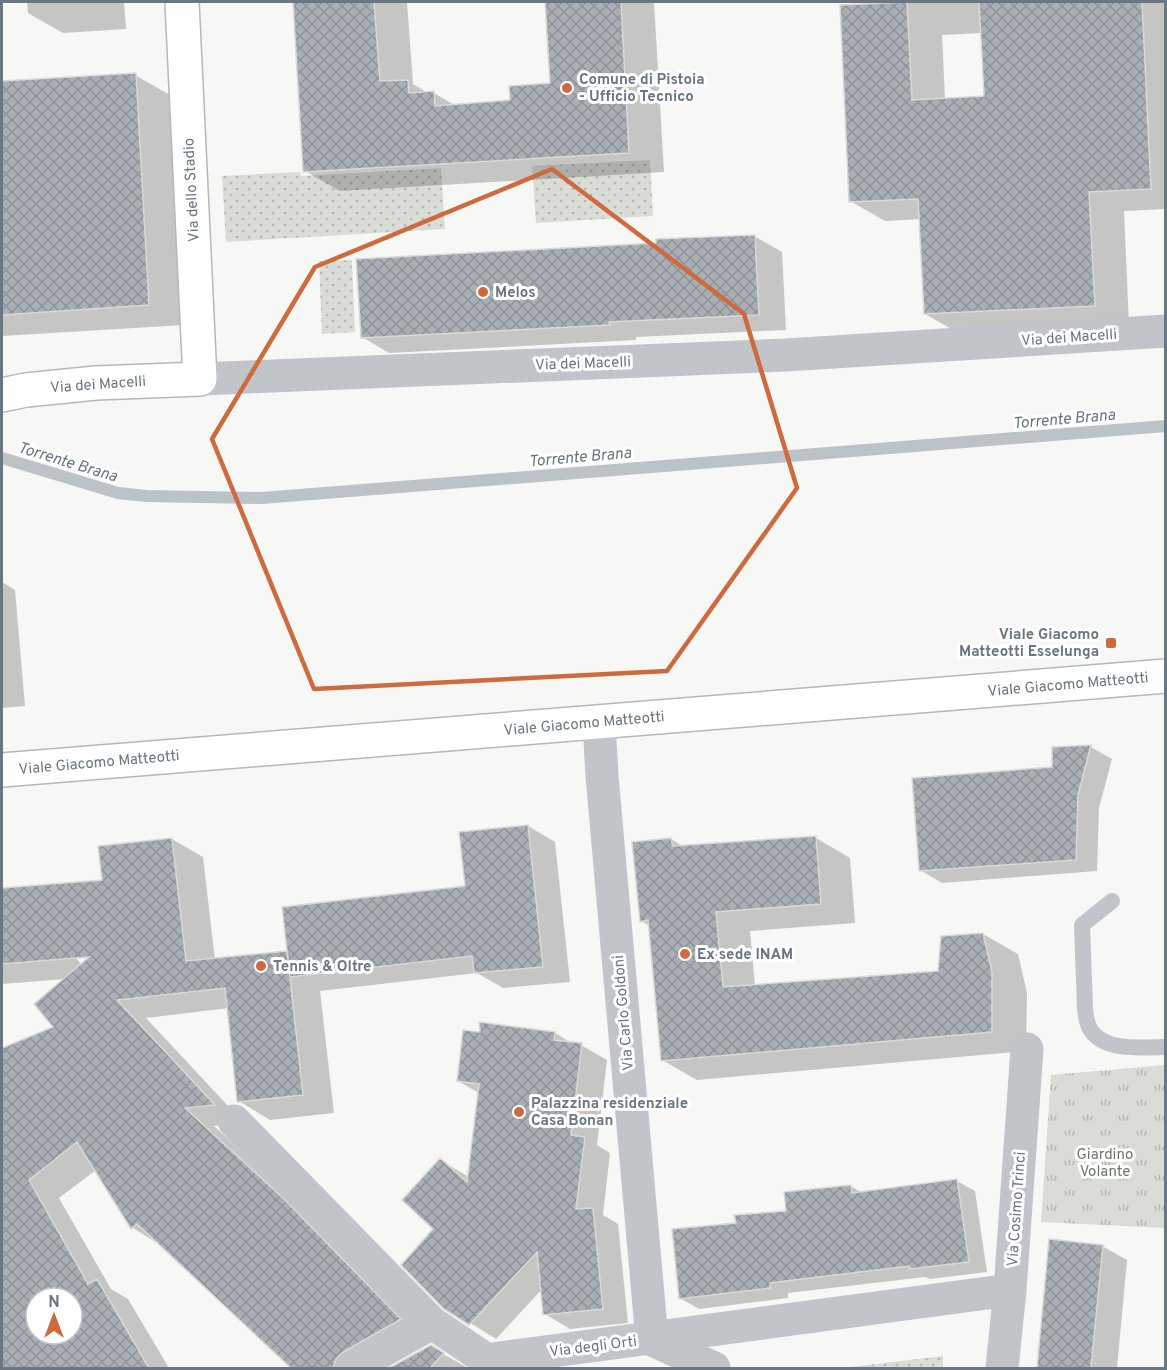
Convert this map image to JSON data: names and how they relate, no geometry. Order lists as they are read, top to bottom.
{
  "streets": {
    "street": [
      "Via dello Stadio",
      "Via dei Macelli",
      "Viale Giacomo Matteotti",
      "Via Carlo Goldoni",
      "Via Cosimo Trinci",
      "Via degli Orti"
    ]
  },
  "crossings": [
    ["Via dello Stadio", "Via dei Macelli"],
    ["Viale Giacomo Matteotti", "Via Carlo Goldoni"],
    ["Via Carlo Goldoni", "Via degli Orti"],
    ["Via Cosimo Trinci", "Via degli Orti"]
  ],
  "water": ["Torrente Brana"],
  "parks": ["Giardino Volante"],
  "places": {
    "other": [
      "Comune di Pistoia - Ufficio Tecnico",
      "Melos",
      "Ex sede INAM",
      "Tennis & Oltre",
      "Palazzina residenziale Casa Bonan"
    ],
    "transit": ["Viale Giacomo Matteotti Esselunga"]
  },
  "north": "top"
}
